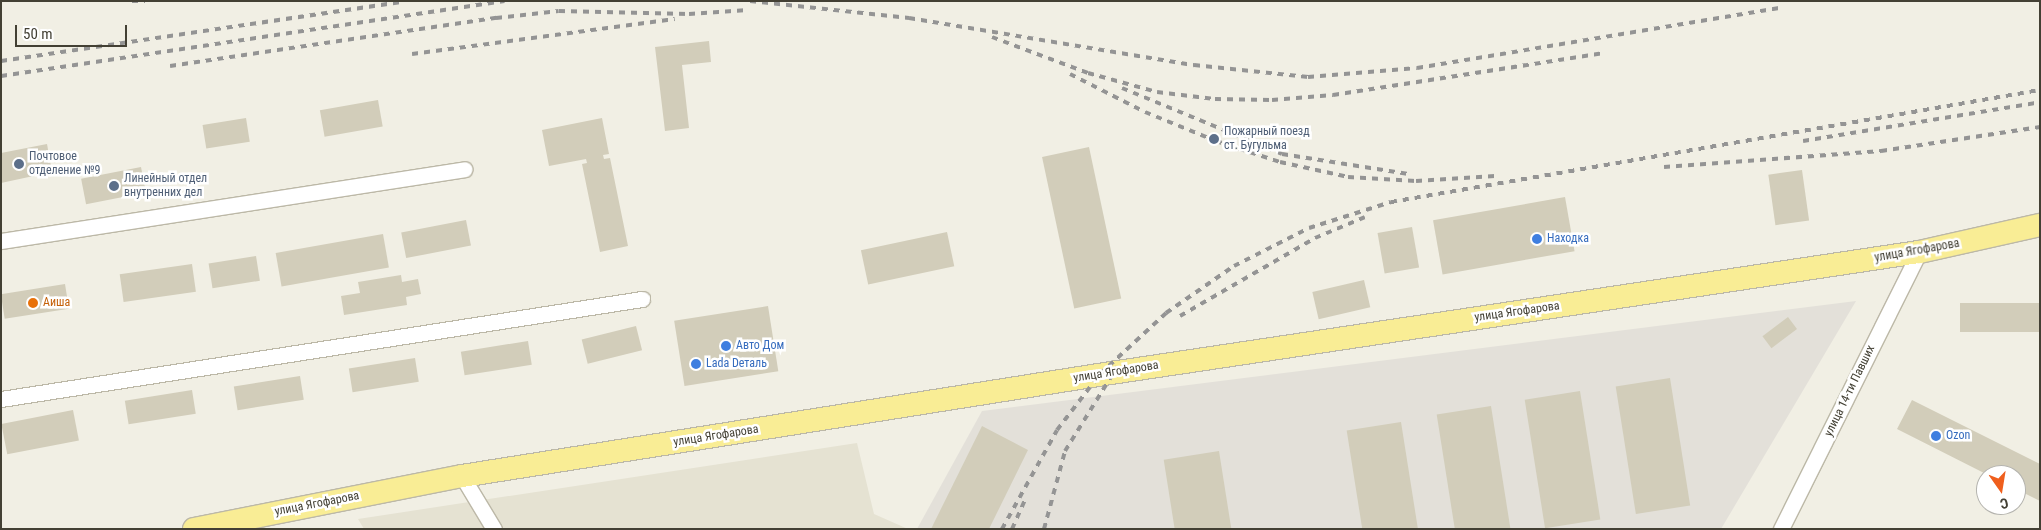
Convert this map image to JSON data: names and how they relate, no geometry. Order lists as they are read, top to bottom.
{
  "streets": {
    "main road": ["улица Ягофарова"],
    "street": ["улица 14-ти Павших"]
  },
  "crossings": [
    ["улица Ягофарова", "улица 14-ти Павших"]
  ],
  "places": [
    "Пожарный поезд ст. Бугульма",
    "Почтовое отделение №9",
    "Линейный отдел внутренних дел",
    "Находка",
    "Аиша",
    "Авто Дом",
    "Lada Dеталь",
    "Ozon"
  ],
  "scale_bar": "50 m",
  "north": "bottom"
}
